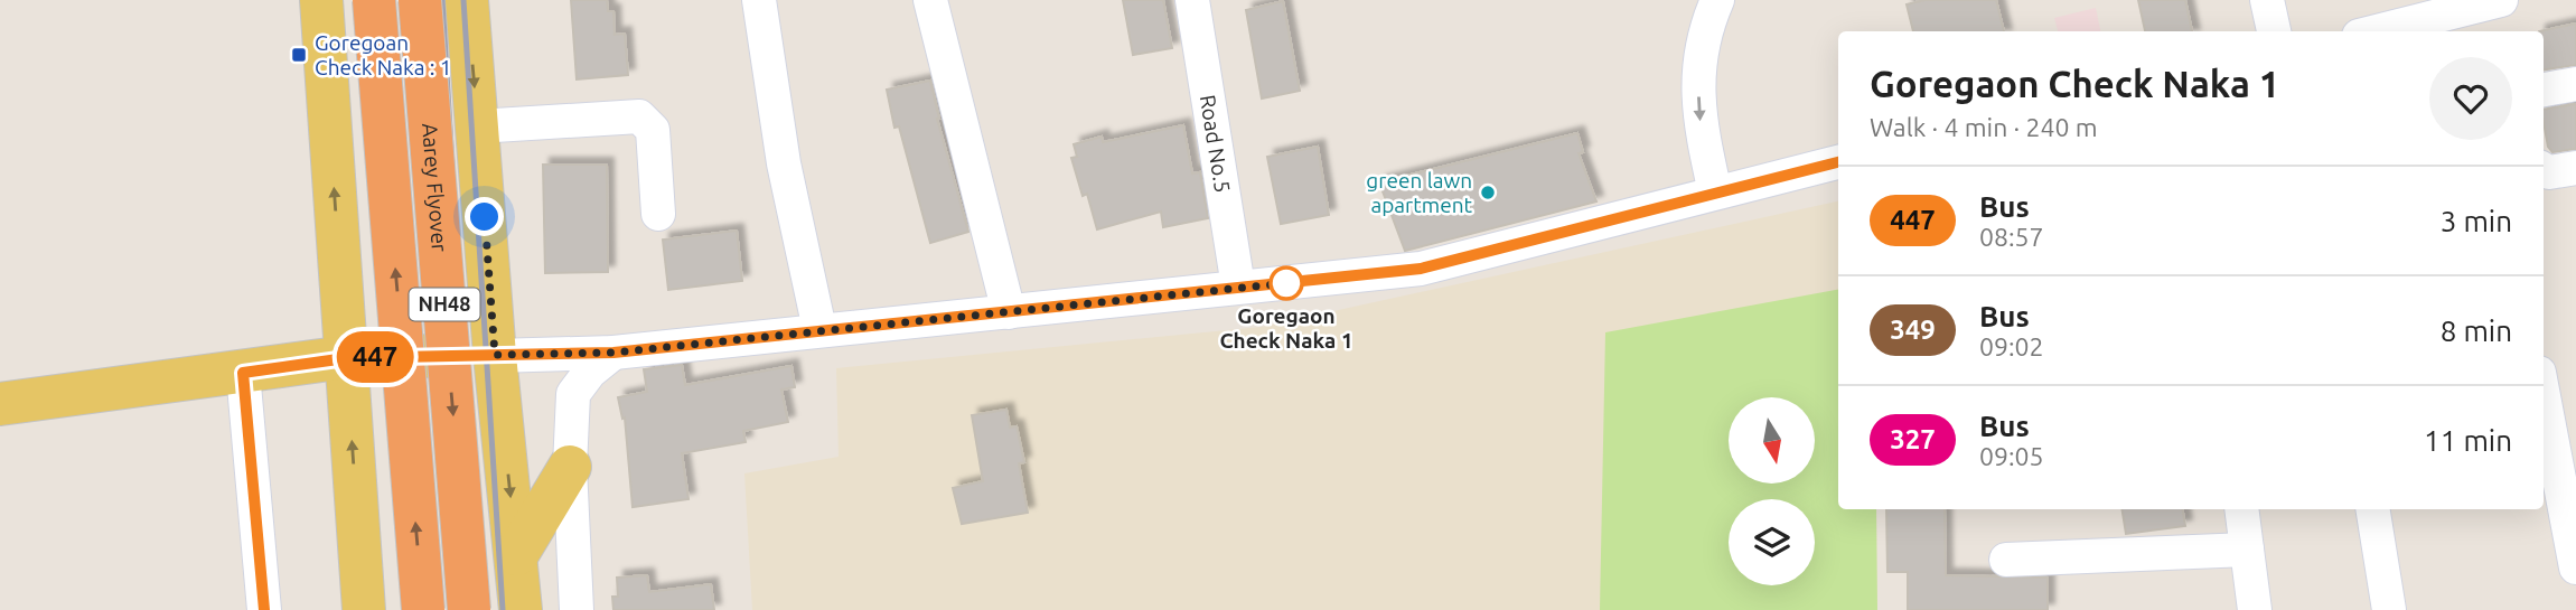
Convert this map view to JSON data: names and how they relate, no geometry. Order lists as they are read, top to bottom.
{
  "streets": {
    "highway": ["Aarey Flyover", "NH48"],
    "street": ["Road No.5"]
  },
  "places": {
    "transit": ["Goregoan Check Naka : 1"],
    "other": ["green lawn apartment", "Goregaon Check Naka 1"]
  },
  "lines": ["bus line 447"],
  "north": "bottom",
  "page": {
    "on_map": "447",
    "heading": ["Goregaon Check Naka 1", "Walk · 4 min · 240 m"],
    "list": [
      {
        "mark": "447",
        "name": "Bus",
        "note": "08:57",
        "value": "3 min"
      },
      {
        "mark": "349",
        "name": "Bus",
        "note": "09:02",
        "value": "8 min"
      },
      {
        "mark": "327",
        "name": "Bus",
        "note": "09:05",
        "value": "11 min"
      }
    ]
  }
}
